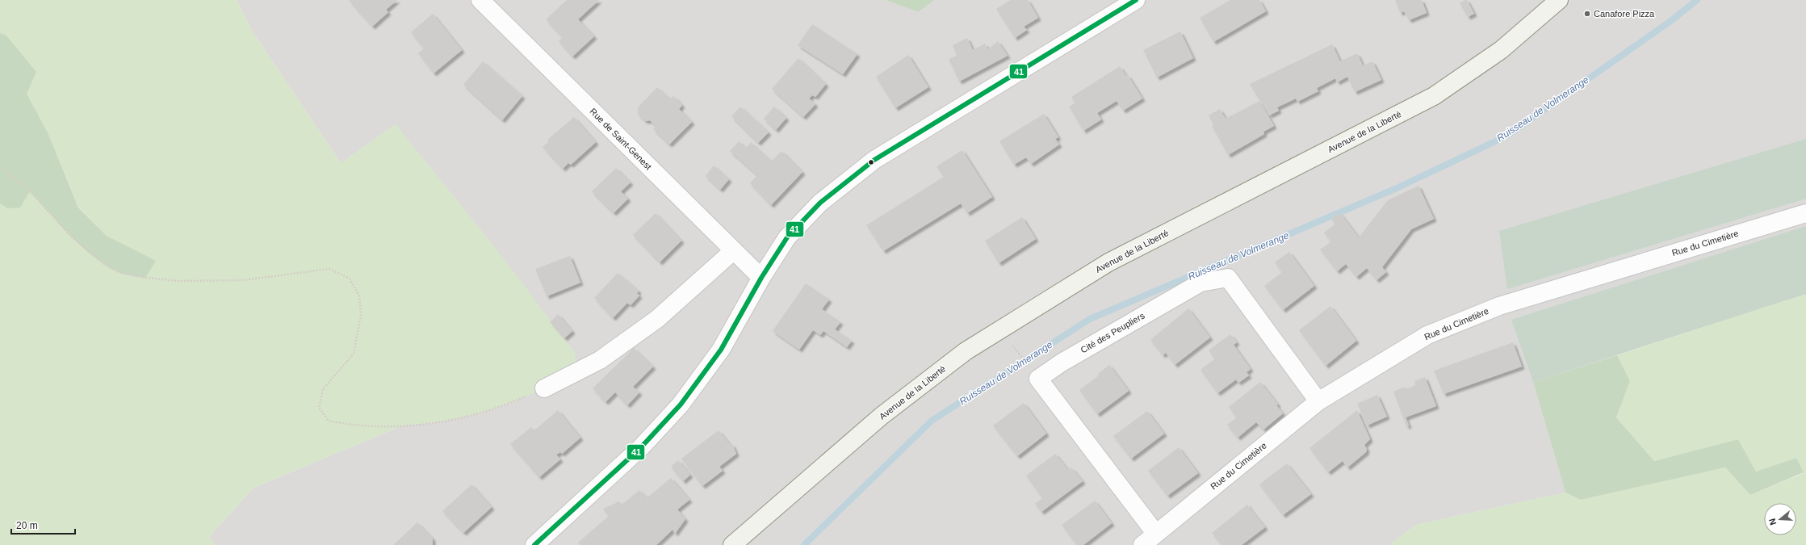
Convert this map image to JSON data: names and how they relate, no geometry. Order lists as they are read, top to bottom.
{
  "streets": {
    "main road": ["Avenue de la Liberté"],
    "street": ["Rue de Saint-Genest", "Rue du Cimetière", "Cité des Peupliers"]
  },
  "crossings": [
    ["Rue du Cimetière", "Cité des Peupliers"]
  ],
  "water": ["Ruisseau de Volmerange"],
  "places": ["Canafore Pizza"],
  "lines": ["transit line 41"],
  "scale_bar": "20 m",
  "north": "left"
}
